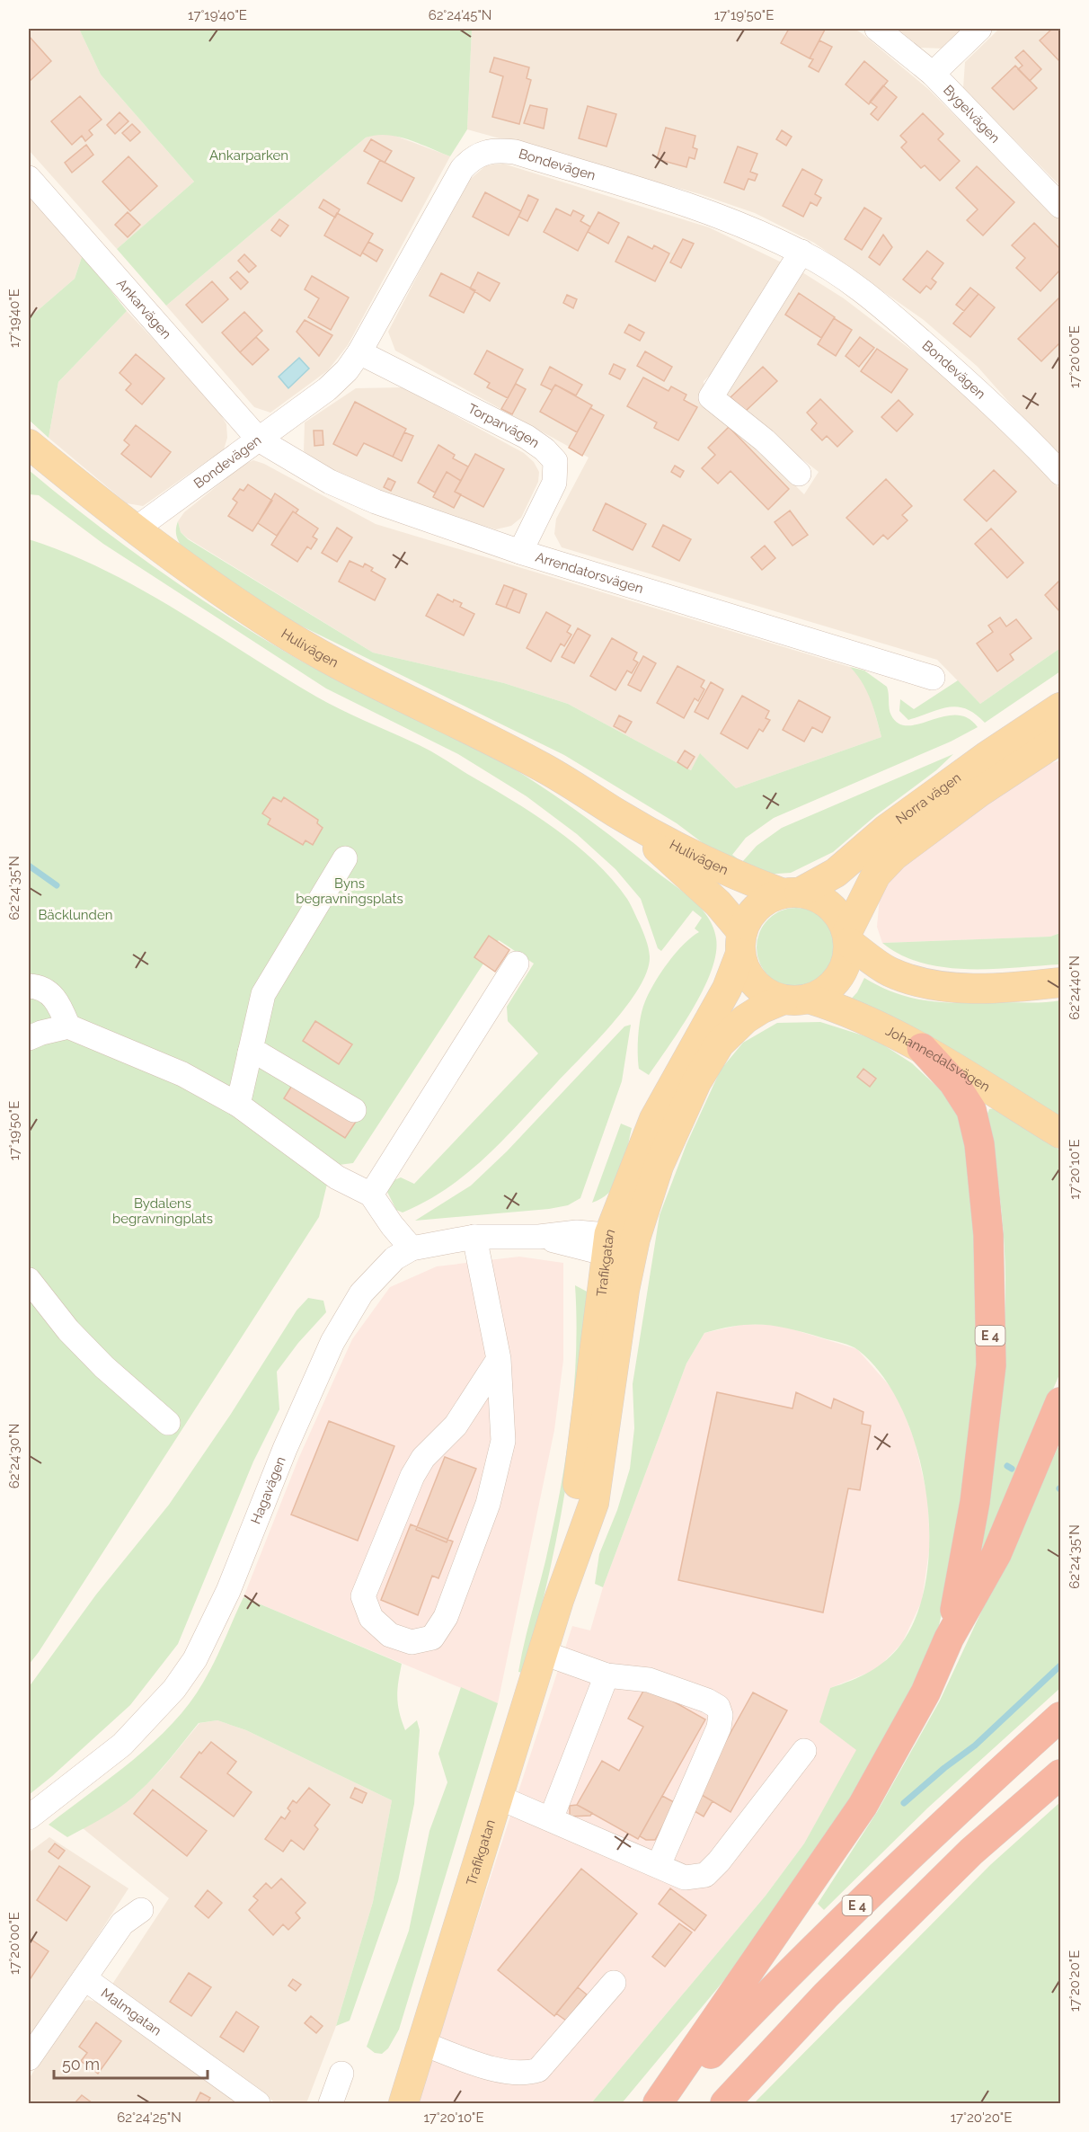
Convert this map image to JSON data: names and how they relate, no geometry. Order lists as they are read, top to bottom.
{
  "streets": {
    "highway": ["E 4"],
    "main road": [
      "Hulivägen",
      "Norra vägen",
      "Johannedalsvägen",
      "Trafikgatan"
    ],
    "street": [
      "Bygelvägen",
      "Bondevägen",
      "Ankarvägen",
      "Torparvägen",
      "Arrendatorsvägen",
      "Hagavägen",
      "Malmgatan"
    ]
  },
  "crossings": [
    ["Bondevägen", "Ankarvägen"],
    ["Bondevägen", "Torparvägen"],
    ["Bondevägen", "Arrendatorsvägen"],
    ["Bondevägen", "Hulivägen"],
    ["Ankarvägen", "Arrendatorsvägen"],
    ["Torparvägen", "Arrendatorsvägen"],
    ["Hulivägen", "Norra vägen"],
    ["Hulivägen", "Johannedalsvägen"],
    ["Hulivägen", "Trafikgatan"],
    ["Norra vägen", "Johannedalsvägen"],
    ["Norra vägen", "Trafikgatan"],
    ["Johannedalsvägen", "Trafikgatan"],
    ["Johannedalsvägen", "E 4"],
    ["Trafikgatan", "Hagavägen"]
  ],
  "parks": [
    "Ankarparken",
    "Byns begravningsplats",
    "Bäcklunden",
    "Bydalens begravningplats"
  ],
  "scale_bar": "50 m",
  "coordinates": [
    "17°19'40\"E",
    "62°24'45\"N",
    "17°19'50\"E",
    "17°20'00\"E",
    "62°24'35\"N",
    "62°24'40\"N",
    "17°20'10\"E",
    "62°24'30\"N",
    "17°20'20\"E",
    "62°24'25\"N"
  ]
}
